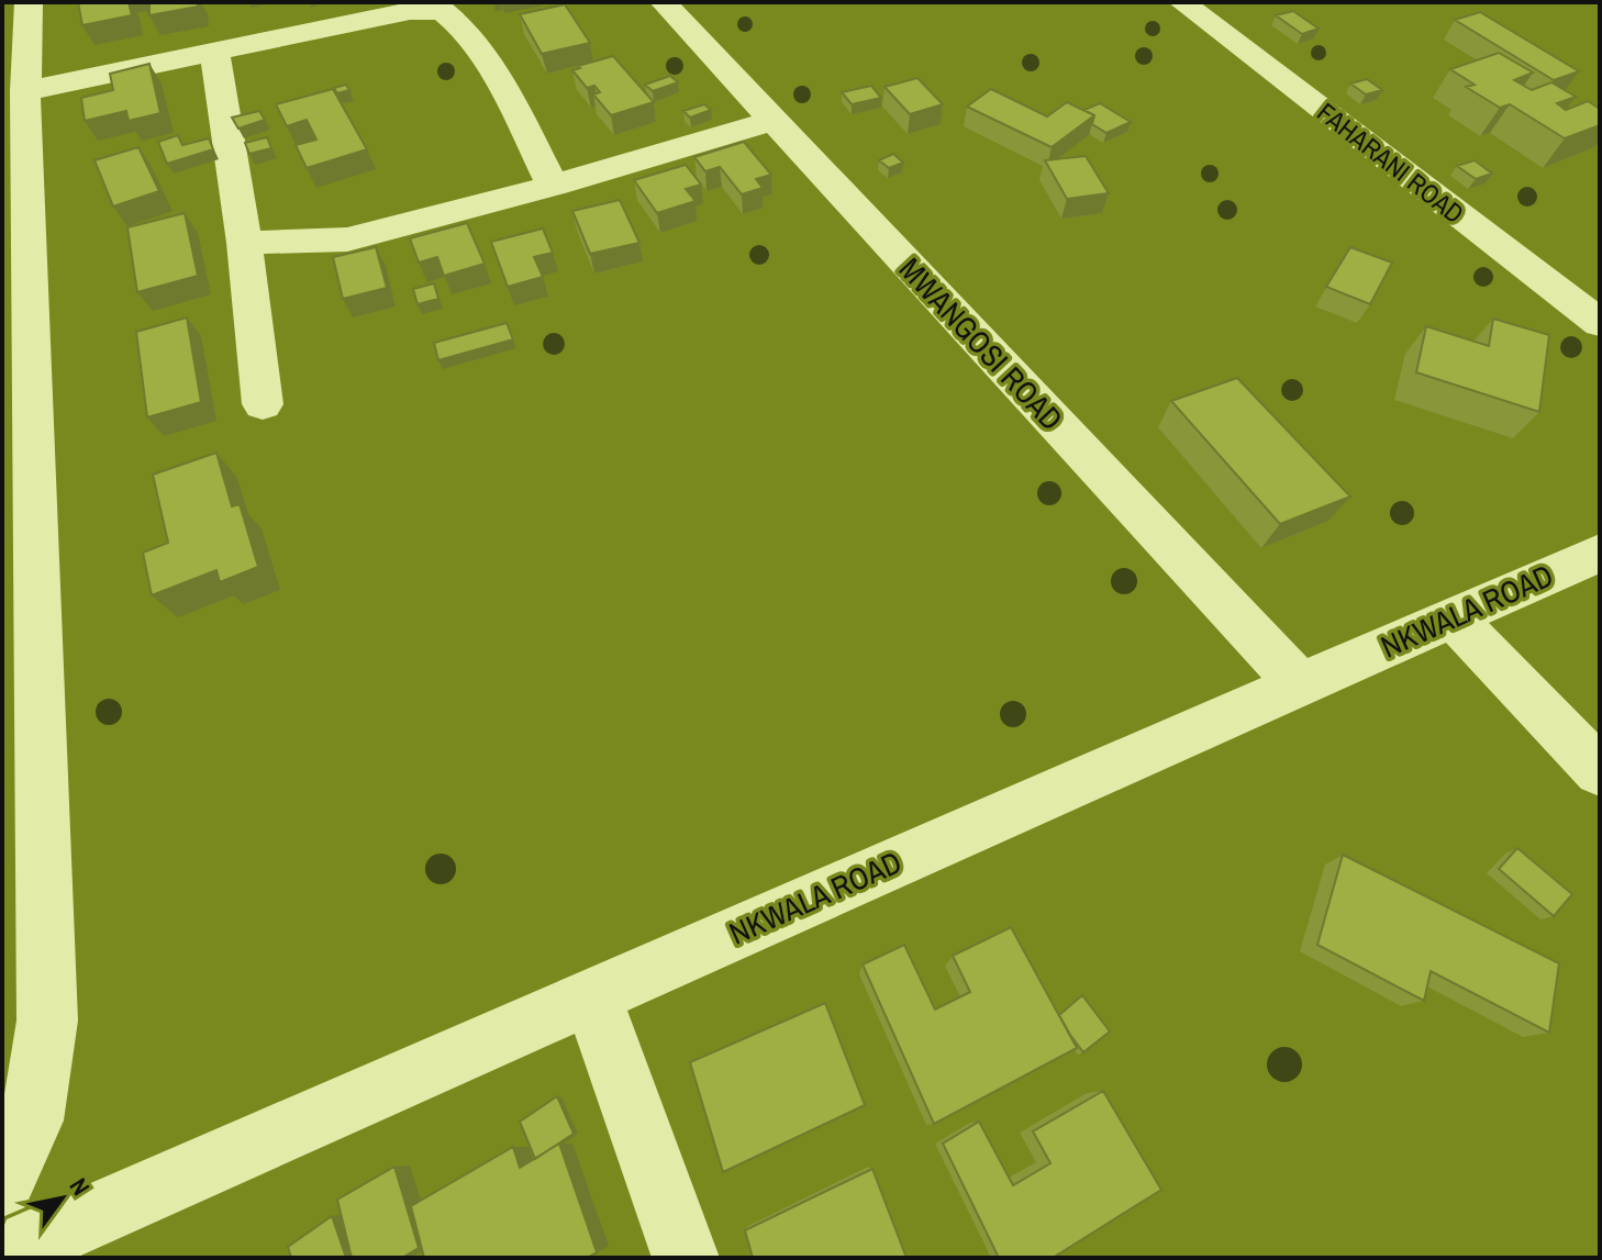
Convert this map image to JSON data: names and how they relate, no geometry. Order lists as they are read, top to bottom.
{
  "streets": {
    "street": ["FAHARANI ROAD", "MWANGOSI ROAD", "NKWALA ROAD"]
  },
  "crossings": [
    ["MWANGOSI ROAD", "NKWALA ROAD"]
  ],
  "north": "top right"
}
